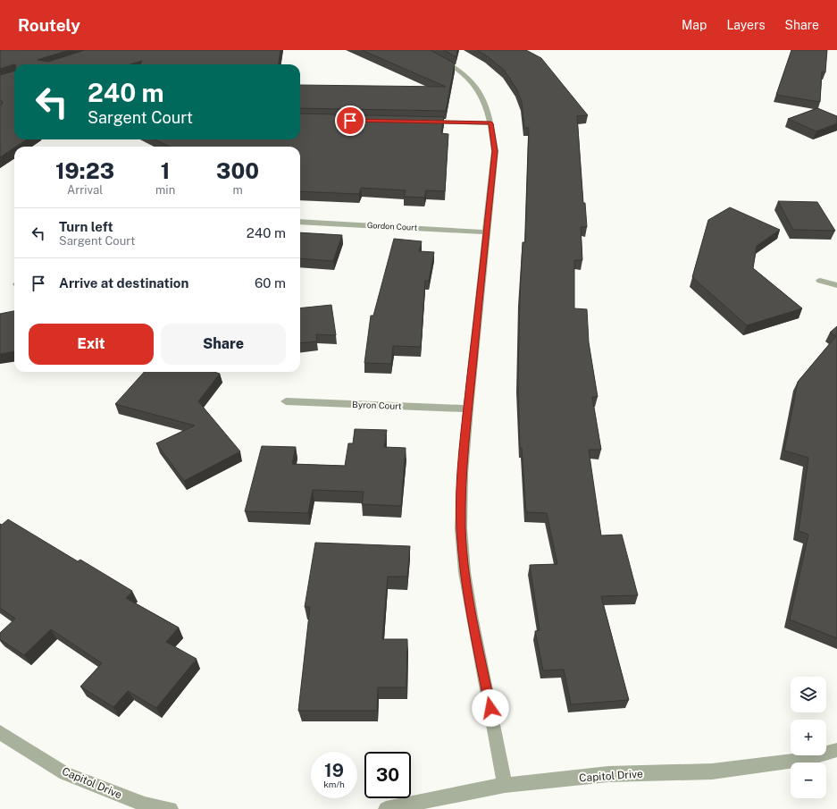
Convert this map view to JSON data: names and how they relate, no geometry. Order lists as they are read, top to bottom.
{
  "streets": {
    "street": ["Gordon Court", "Byron Court", "Capitol Drive"]
  },
  "page": {
    "header": "Routely",
    "nav": ["Map", "Layers", "Share"],
    "turn": ["240 m", "Sargent Court"],
    "eta": [
      "19:23",
      "Arrival",
      "1",
      "min",
      "300",
      "m"
    ],
    "list": [
      {
        "name": "Turn left",
        "note": "Sargent Court",
        "value": "240 m"
      },
      {
        "name": "Arrive at destination",
        "value": "60 m"
      }
    ],
    "buttons": ["Exit", "Share"],
    "map_buttons": ["+", "−"],
    "speed": "19 km/h",
    "limit": "30"
  }
}
